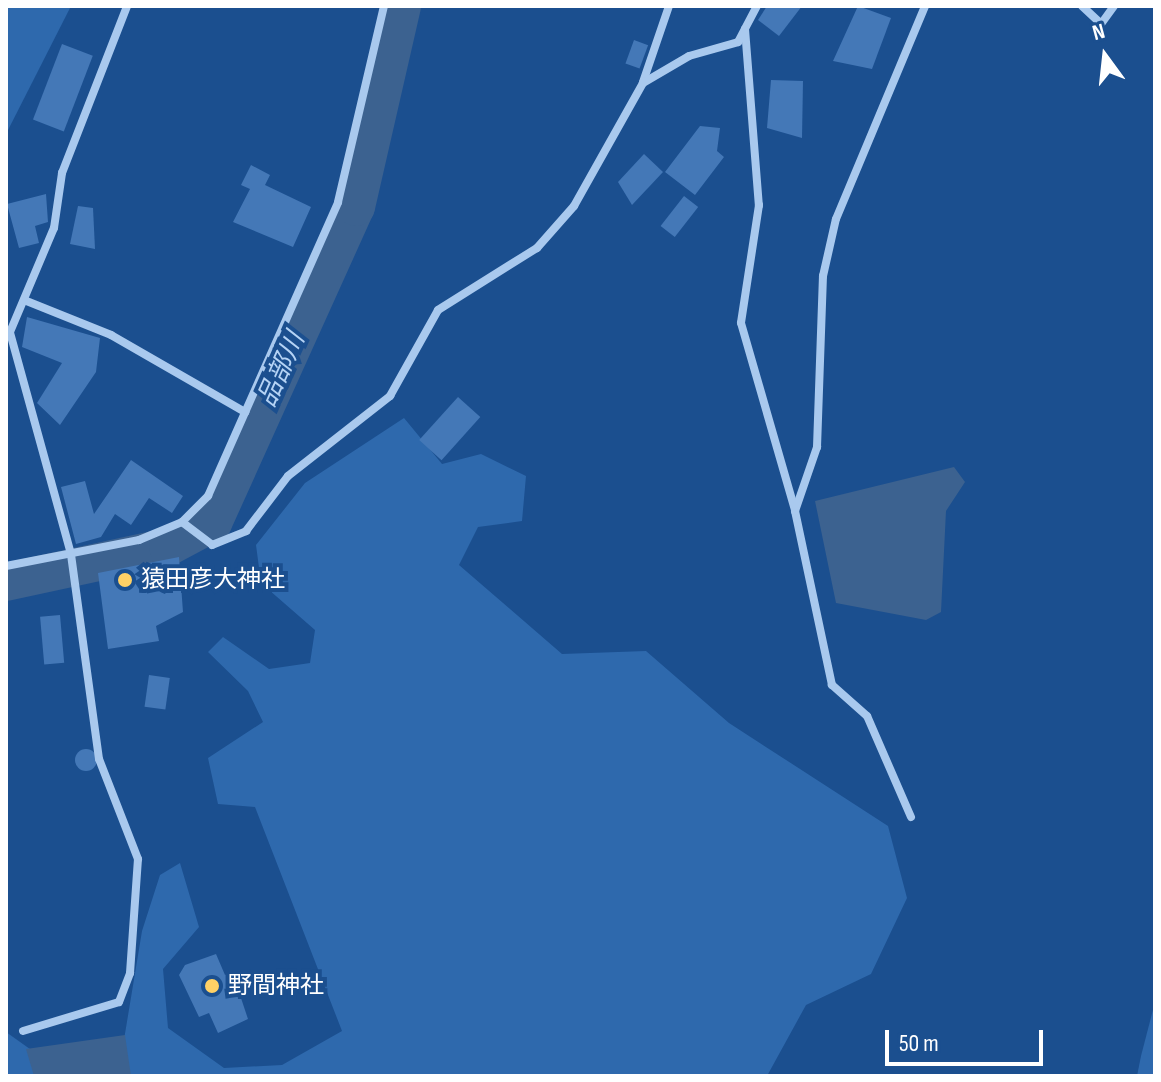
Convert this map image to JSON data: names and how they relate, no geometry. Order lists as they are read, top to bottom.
{
  "water": ["品部川"],
  "places": ["猿田彦大神社", "野間神社"],
  "scale_bar": "50 m",
  "north": "top"
}
